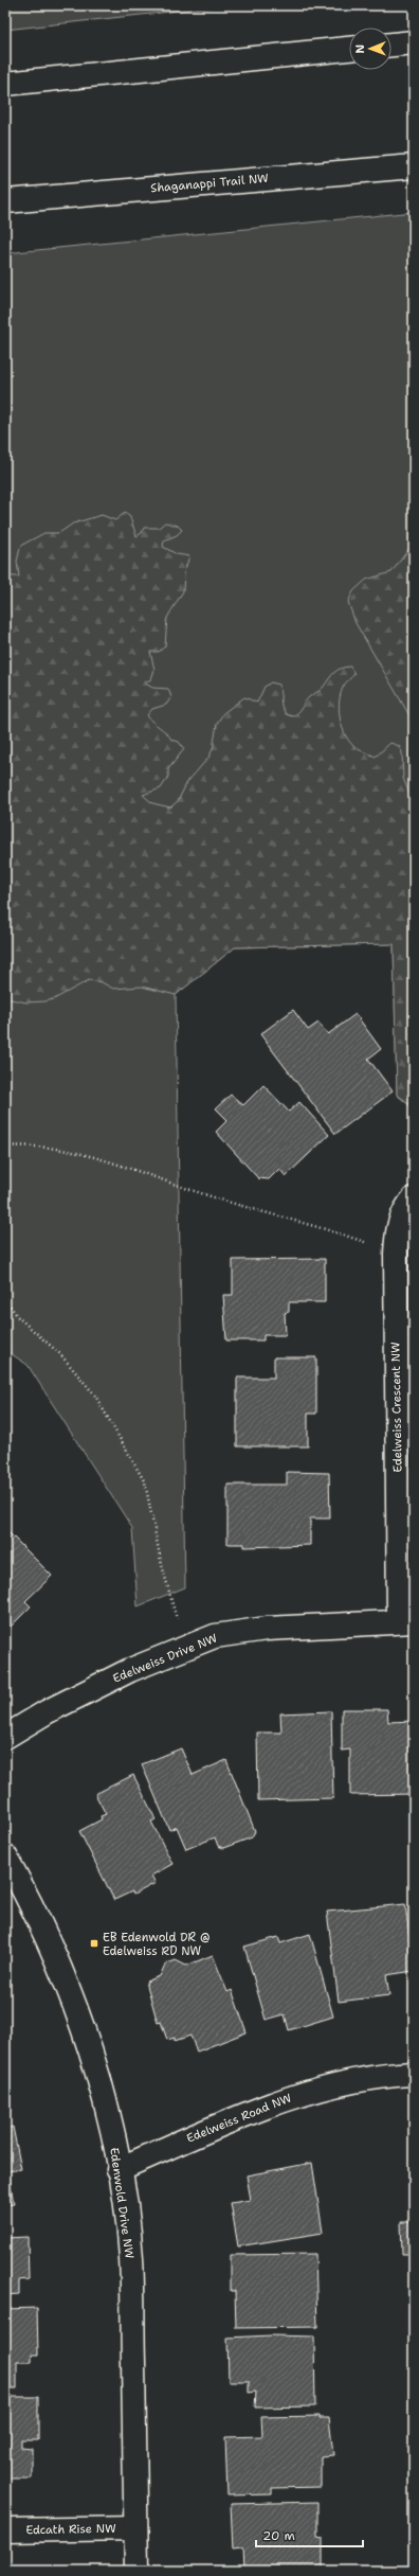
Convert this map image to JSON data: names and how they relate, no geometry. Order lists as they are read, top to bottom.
{
  "streets": {
    "street": [
      "Shaganappi Trail NW",
      "Edelweiss Crescent NW",
      "Edelweiss Drive NW",
      "Edelweiss Road NW",
      "Edenwold Drive NW",
      "Edcath Rise NW"
    ]
  },
  "crossings": [
    ["Edelweiss Crescent NW", "Edelweiss Drive NW"],
    ["Edelweiss Road NW", "Edenwold Drive NW"],
    ["Edenwold Drive NW", "Edcath Rise NW"]
  ],
  "places": {
    "transit": ["EB Edenwold DR @ Edelweiss RD NW"]
  },
  "scale_bar": "20 m",
  "north": "left"
}
